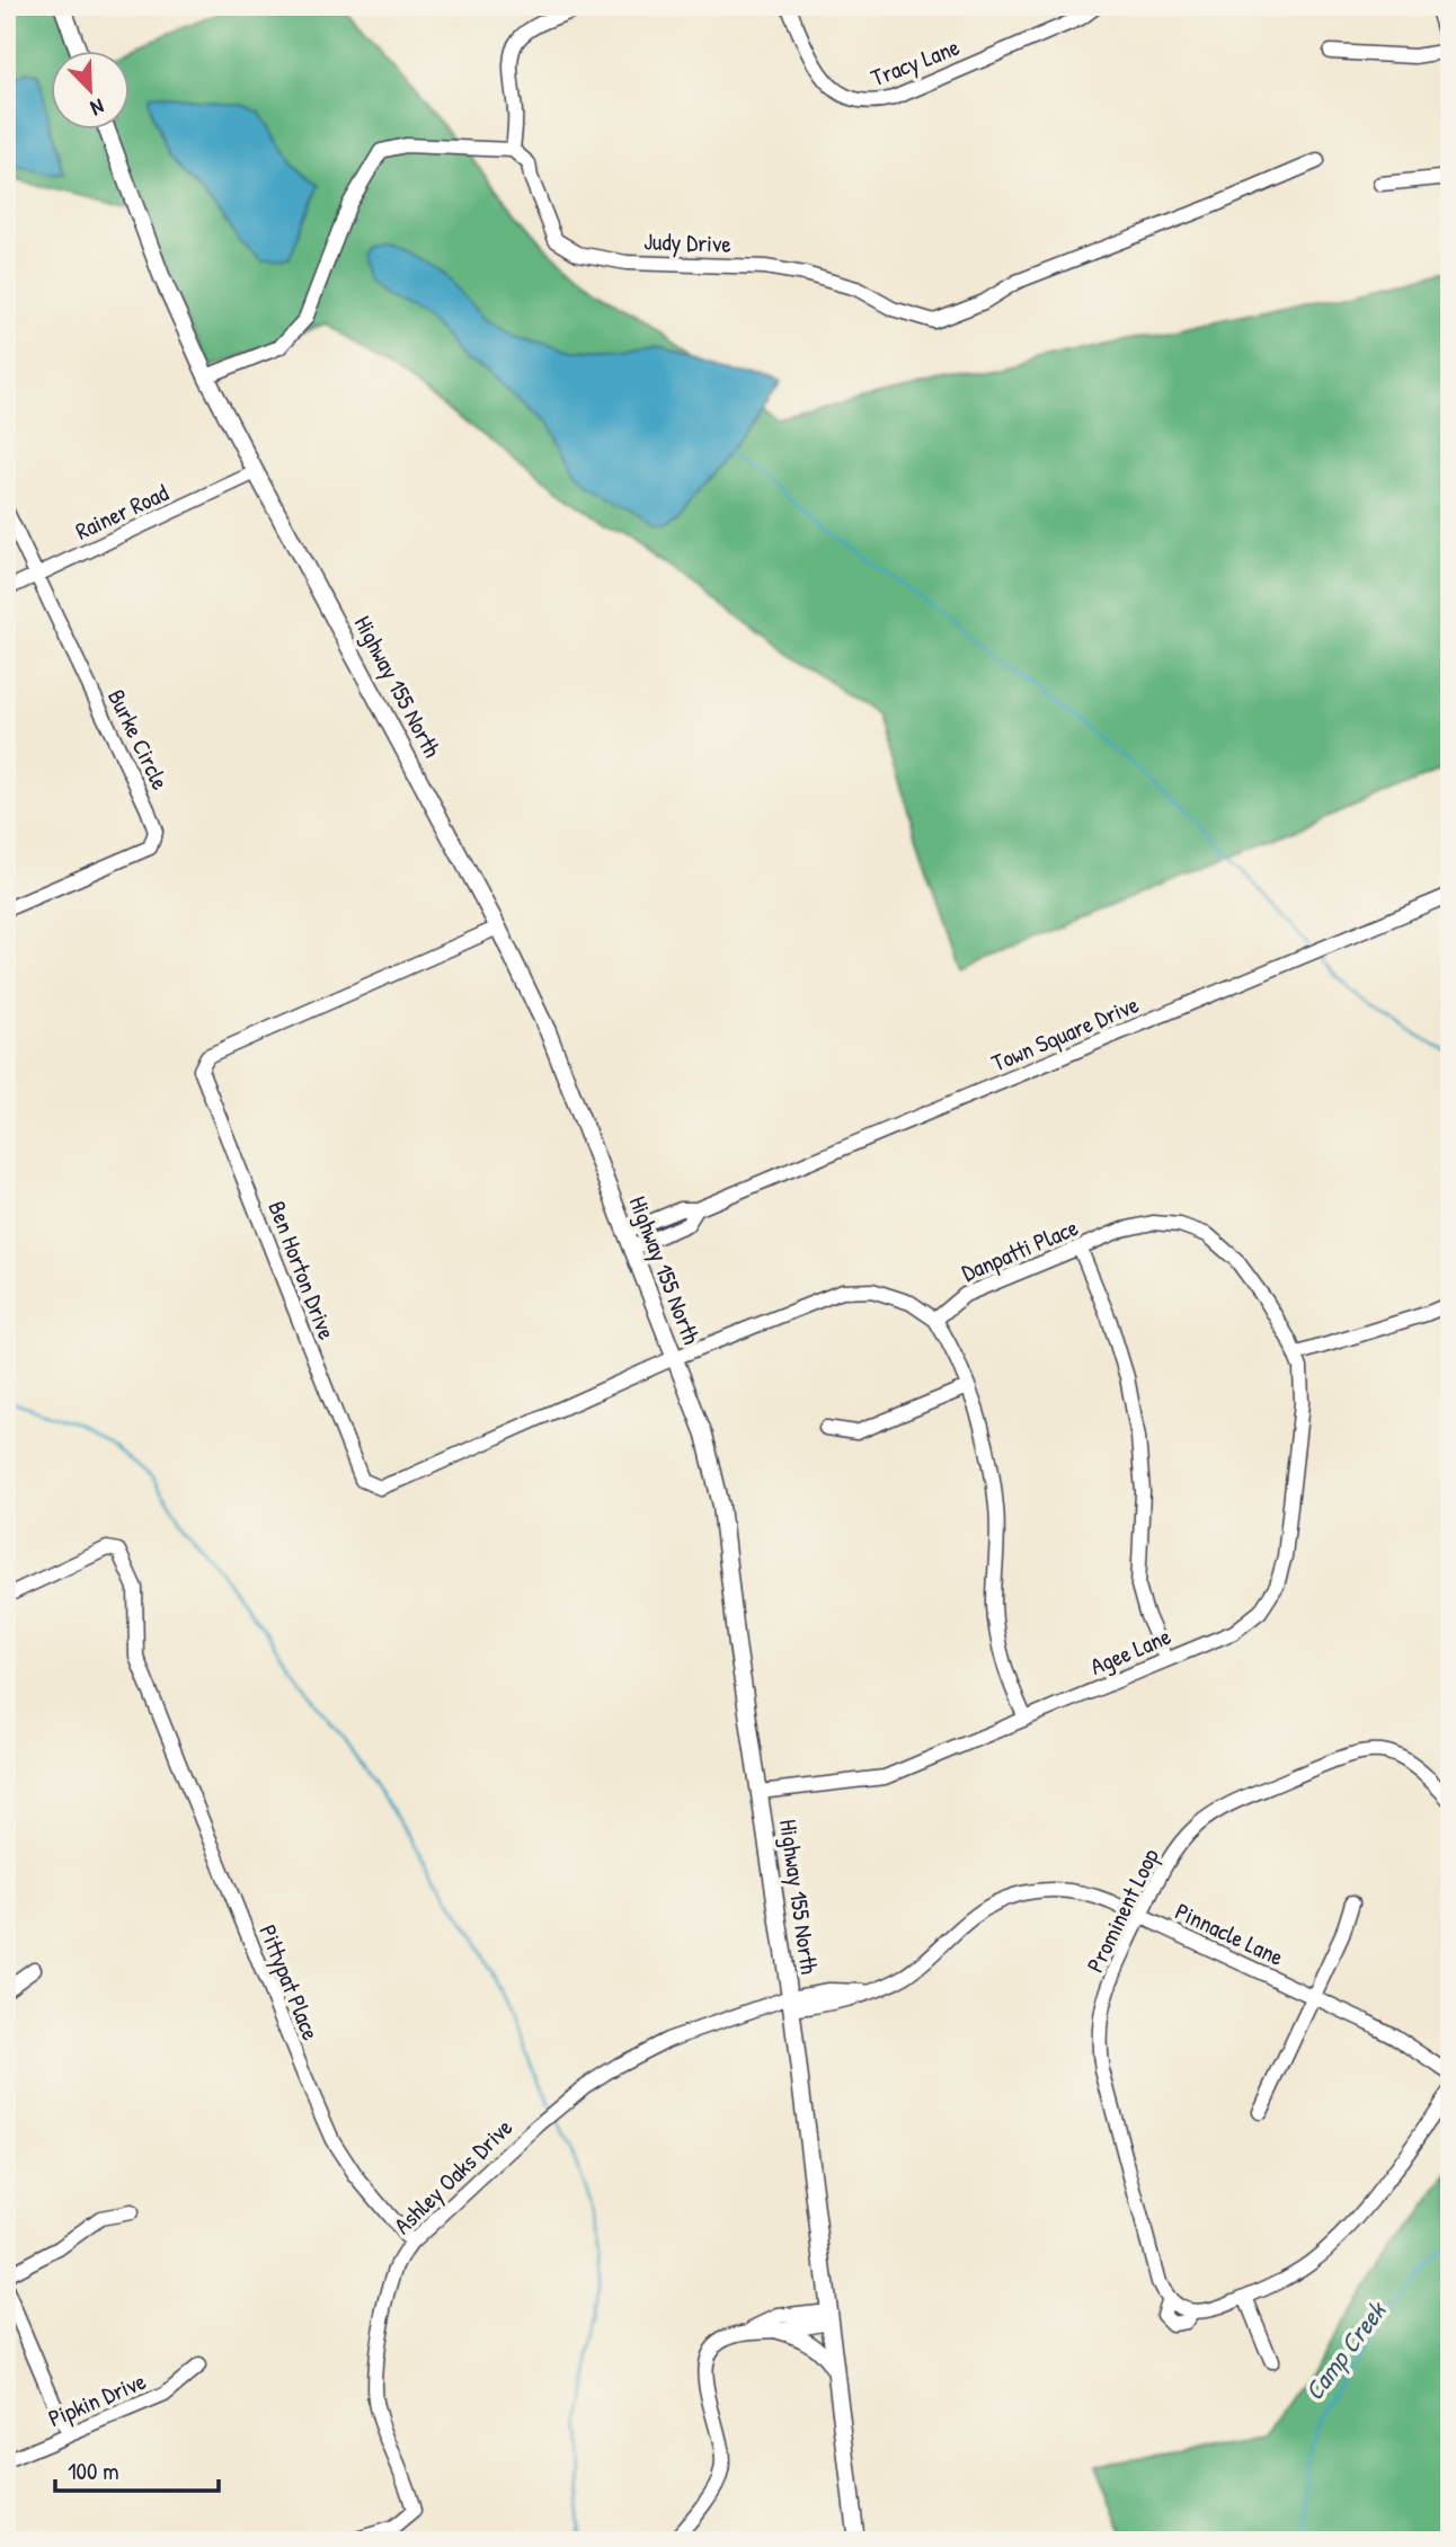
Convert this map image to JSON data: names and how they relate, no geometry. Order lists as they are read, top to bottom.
{
  "streets": {
    "main road": ["Highway 155 North"],
    "street": [
      "Tracy Lane",
      "Judy Drive",
      "Rainer Road",
      "Burke Circle",
      "Town Square Drive",
      "Danpatti Place",
      "Ben Horton Drive",
      "Agee Lane",
      "Prominent Loop",
      "Pinnacle Lane",
      "Pittypat Place",
      "Ashley Oaks Drive",
      "Pipkin Drive"
    ]
  },
  "crossings": [
    ["Rainer Road", "Highway 155 North"],
    ["Rainer Road", "Burke Circle"],
    ["Highway 155 North", "Town Square Drive"],
    ["Highway 155 North", "Ben Horton Drive"],
    ["Highway 155 North", "Agee Lane"],
    ["Highway 155 North", "Pinnacle Lane"],
    ["Highway 155 North", "Ashley Oaks Drive"],
    ["Danpatti Place", "Agee Lane"],
    ["Prominent Loop", "Pinnacle Lane"],
    ["Pinnacle Lane", "Ashley Oaks Drive"],
    ["Pittypat Place", "Ashley Oaks Drive"]
  ],
  "water": ["Camp Creek"],
  "scale_bar": "100 m",
  "north": "bottom right"
}
